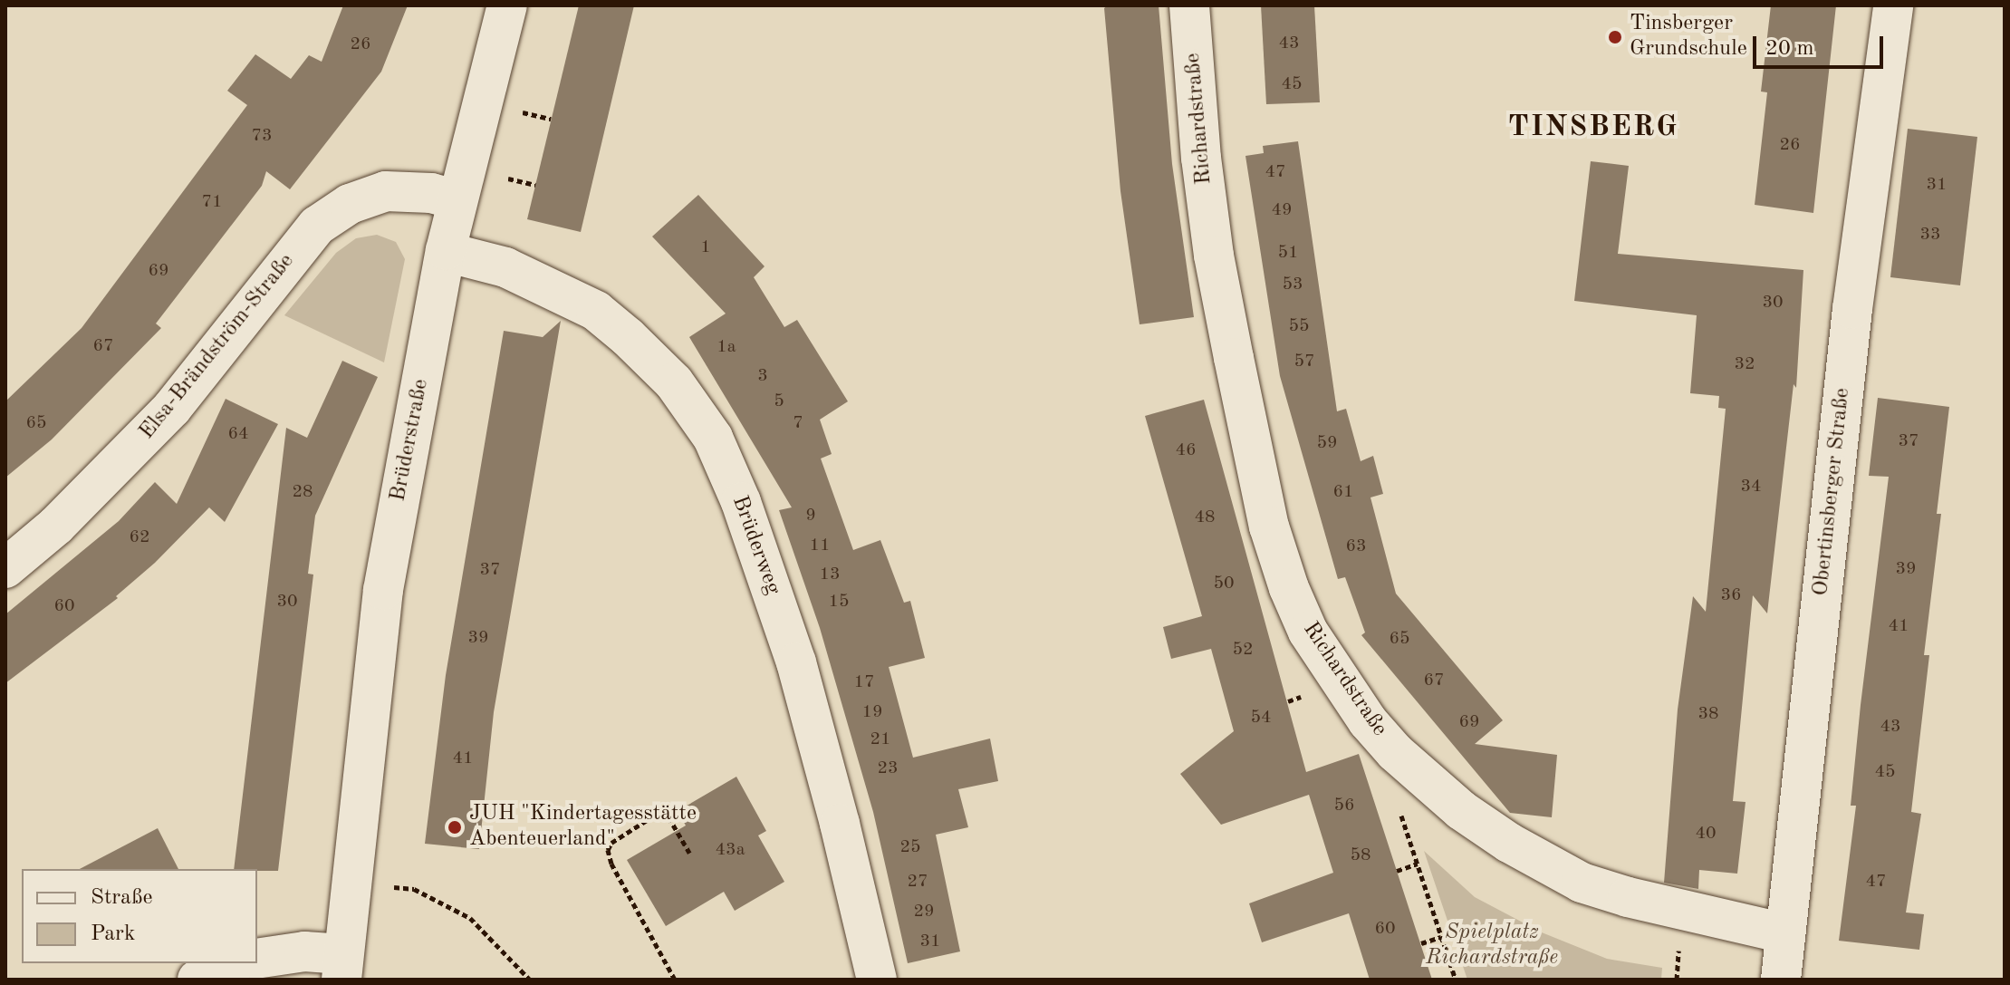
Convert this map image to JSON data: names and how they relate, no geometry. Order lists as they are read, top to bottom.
{
  "streets": {
    "street": [
      "Richardstraße",
      "Elsa-Brändström-Straße",
      "Brüderstraße",
      "Obertinsberger Straße",
      "Brüderweg"
    ]
  },
  "crossings": [
    ["Richardstraße", "Obertinsberger Straße"],
    ["Elsa-Brändström-Straße", "Brüderstraße"],
    ["Brüderstraße", "Brüderweg"]
  ],
  "districts": ["TINSBERG"],
  "parks": ["Spielplatz Richardstraße"],
  "places": ["Tinsberger Grundschule", "JUH \"Kindertagesstätte Abenteuerland\""],
  "house_numbers": [
    "43",
    "26",
    "45",
    "73",
    "26",
    "47",
    "31",
    "71",
    "49",
    "33",
    "1",
    "51",
    "69",
    "53",
    "30",
    "55",
    "67",
    "1a",
    "57",
    "32",
    "3",
    "5",
    "65",
    "7",
    "64",
    "37",
    "59",
    "46",
    "34",
    "28",
    "61",
    "9",
    "48",
    "62",
    "11",
    "63",
    "39",
    "37",
    "13",
    "50",
    "36",
    "30",
    "15",
    "60",
    "41",
    "39",
    "65",
    "52",
    "67",
    "17",
    "19",
    "38",
    "54",
    "69",
    "43",
    "21",
    "41",
    "23",
    "45",
    "56",
    "40",
    "25",
    "43a",
    "58",
    "27",
    "47",
    "29",
    "60",
    "31"
  ],
  "legend": ["Straße", "Park"],
  "scale_bar": "20 m"
}
